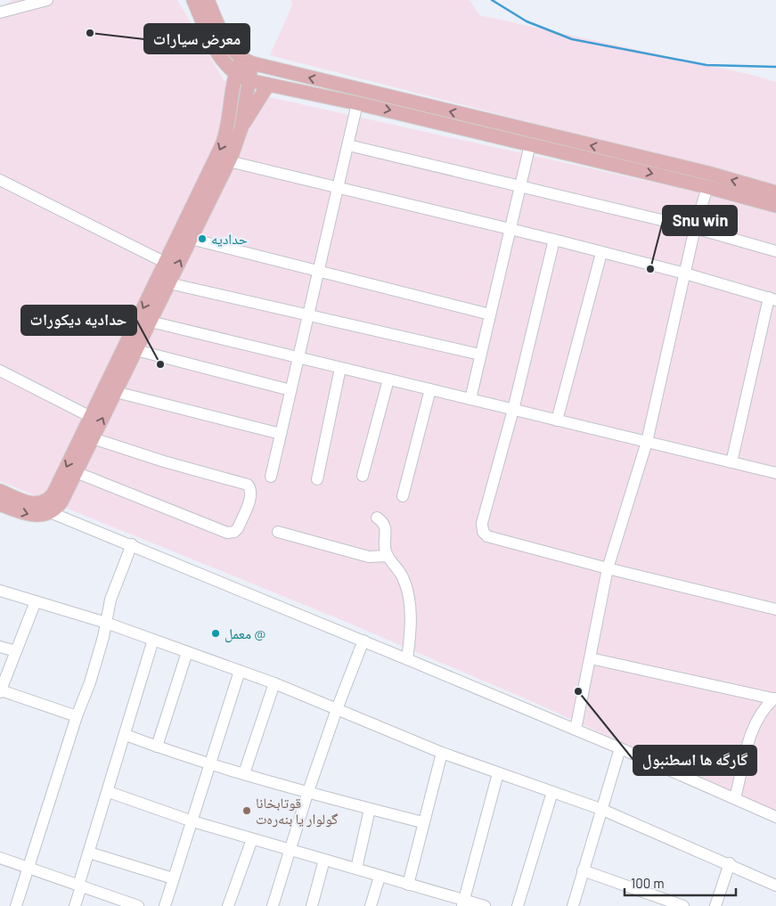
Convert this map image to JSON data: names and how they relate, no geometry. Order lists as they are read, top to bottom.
{
  "places": [
    "معرض سيارات",
    "حداديه",
    "Snu win",
    "حداديه ديكورات",
    "معمل @",
    "گارگه ها اسطنبول",
    "قوتابخانا گولوار یا بنەرەت"
  ],
  "scale_bar": "100 m"
}
